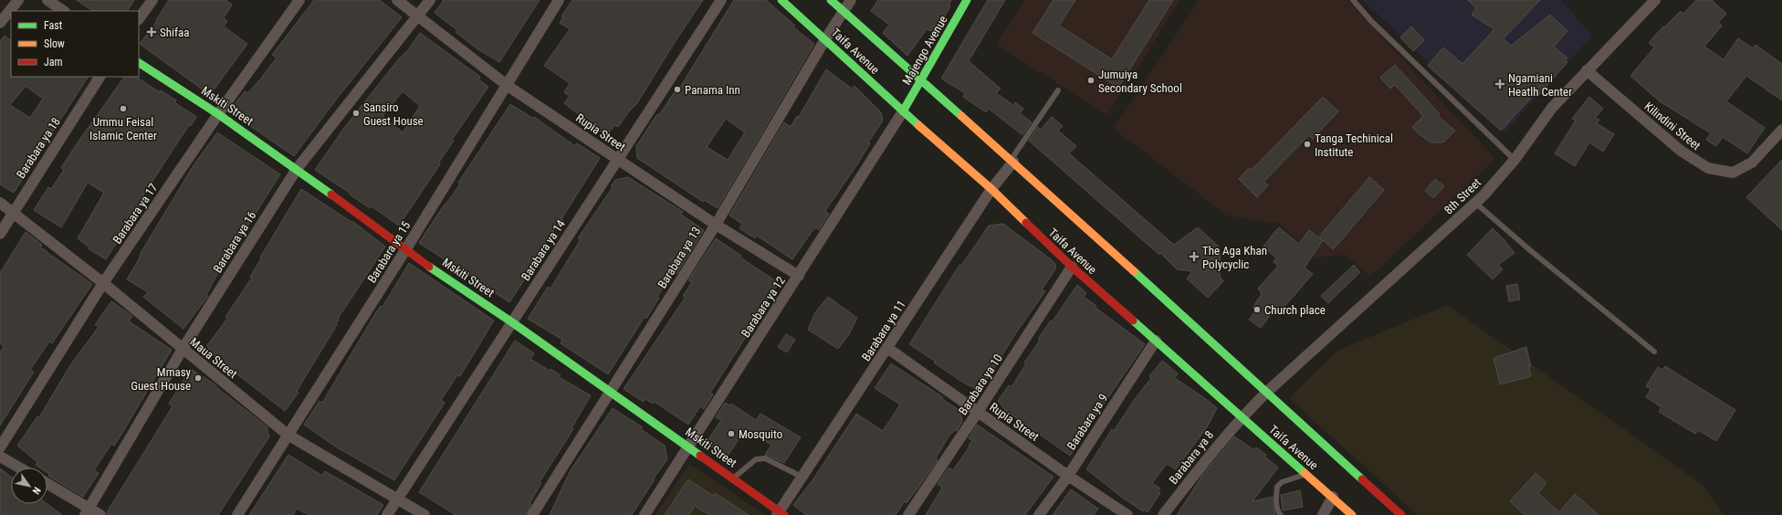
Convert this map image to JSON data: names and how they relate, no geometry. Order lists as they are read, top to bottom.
{
  "streets": {
    "main road": ["Majengo Avenue", "Taifa Avenue", "Mskiti Street"],
    "street": [
      "Kilindini Street",
      "Rupia Street",
      "Barabara ya 18",
      "8th Street",
      "Barabara ya 17",
      "Barabara ya 16",
      "Barabara ya 14",
      "Barabara ya 15",
      "Barabara ya 13",
      "Barabara ya 12",
      "Barabara ya 11",
      "Maua Street",
      "Barabara ya 10",
      "Barabara ya 9",
      "Barabara ya 8"
    ]
  },
  "crossings": [
    ["Majengo Avenue", "Taifa Avenue"],
    ["Majengo Avenue", "Barabara ya 12"],
    ["Taifa Avenue", "8th Street"],
    ["Taifa Avenue", "Barabara ya 13"],
    ["Taifa Avenue", "Barabara ya 12"],
    ["Taifa Avenue", "Barabara ya 11"],
    ["Taifa Avenue", "Barabara ya 10"],
    ["Taifa Avenue", "Barabara ya 9"],
    ["Taifa Avenue", "Barabara ya 8"],
    ["Mskiti Street", "Barabara ya 17"],
    ["Mskiti Street", "Barabara ya 16"],
    ["Mskiti Street", "Barabara ya 14"],
    ["Mskiti Street", "Barabara ya 15"],
    ["Mskiti Street", "Barabara ya 13"],
    ["Mskiti Street", "Barabara ya 12"],
    ["Mskiti Street", "Barabara ya 11"],
    ["Kilindini Street", "8th Street"],
    ["Rupia Street", "Barabara ya 16"],
    ["Rupia Street", "Barabara ya 14"],
    ["Rupia Street", "Barabara ya 15"],
    ["Rupia Street", "Barabara ya 13"],
    ["Rupia Street", "Barabara ya 12"],
    ["Rupia Street", "Barabara ya 11"],
    ["Rupia Street", "Barabara ya 10"],
    ["Rupia Street", "Barabara ya 9"],
    ["Barabara ya 18", "Maua Street"],
    ["8th Street", "Barabara ya 8"],
    ["Barabara ya 17", "Maua Street"],
    ["Barabara ya 16", "Maua Street"],
    ["Barabara ya 14", "Maua Street"],
    ["Barabara ya 15", "Maua Street"]
  ],
  "places": {
    "health": ["Shifaa", "Ngamiani Heatlh Center", "The Aga Khan Polycyclic"],
    "other": [
      "Jumuiya Secondary School",
      "Panama Inn",
      "Ummu Feisal Islamic Center",
      "Sansiro Guest House",
      "Tanga Techinical Institute",
      "Church place",
      "Mmasy Guest House",
      "Mosquito"
    ]
  },
  "legend": ["Fast", "Slow", "Jam"],
  "north": "bottom right"
}
